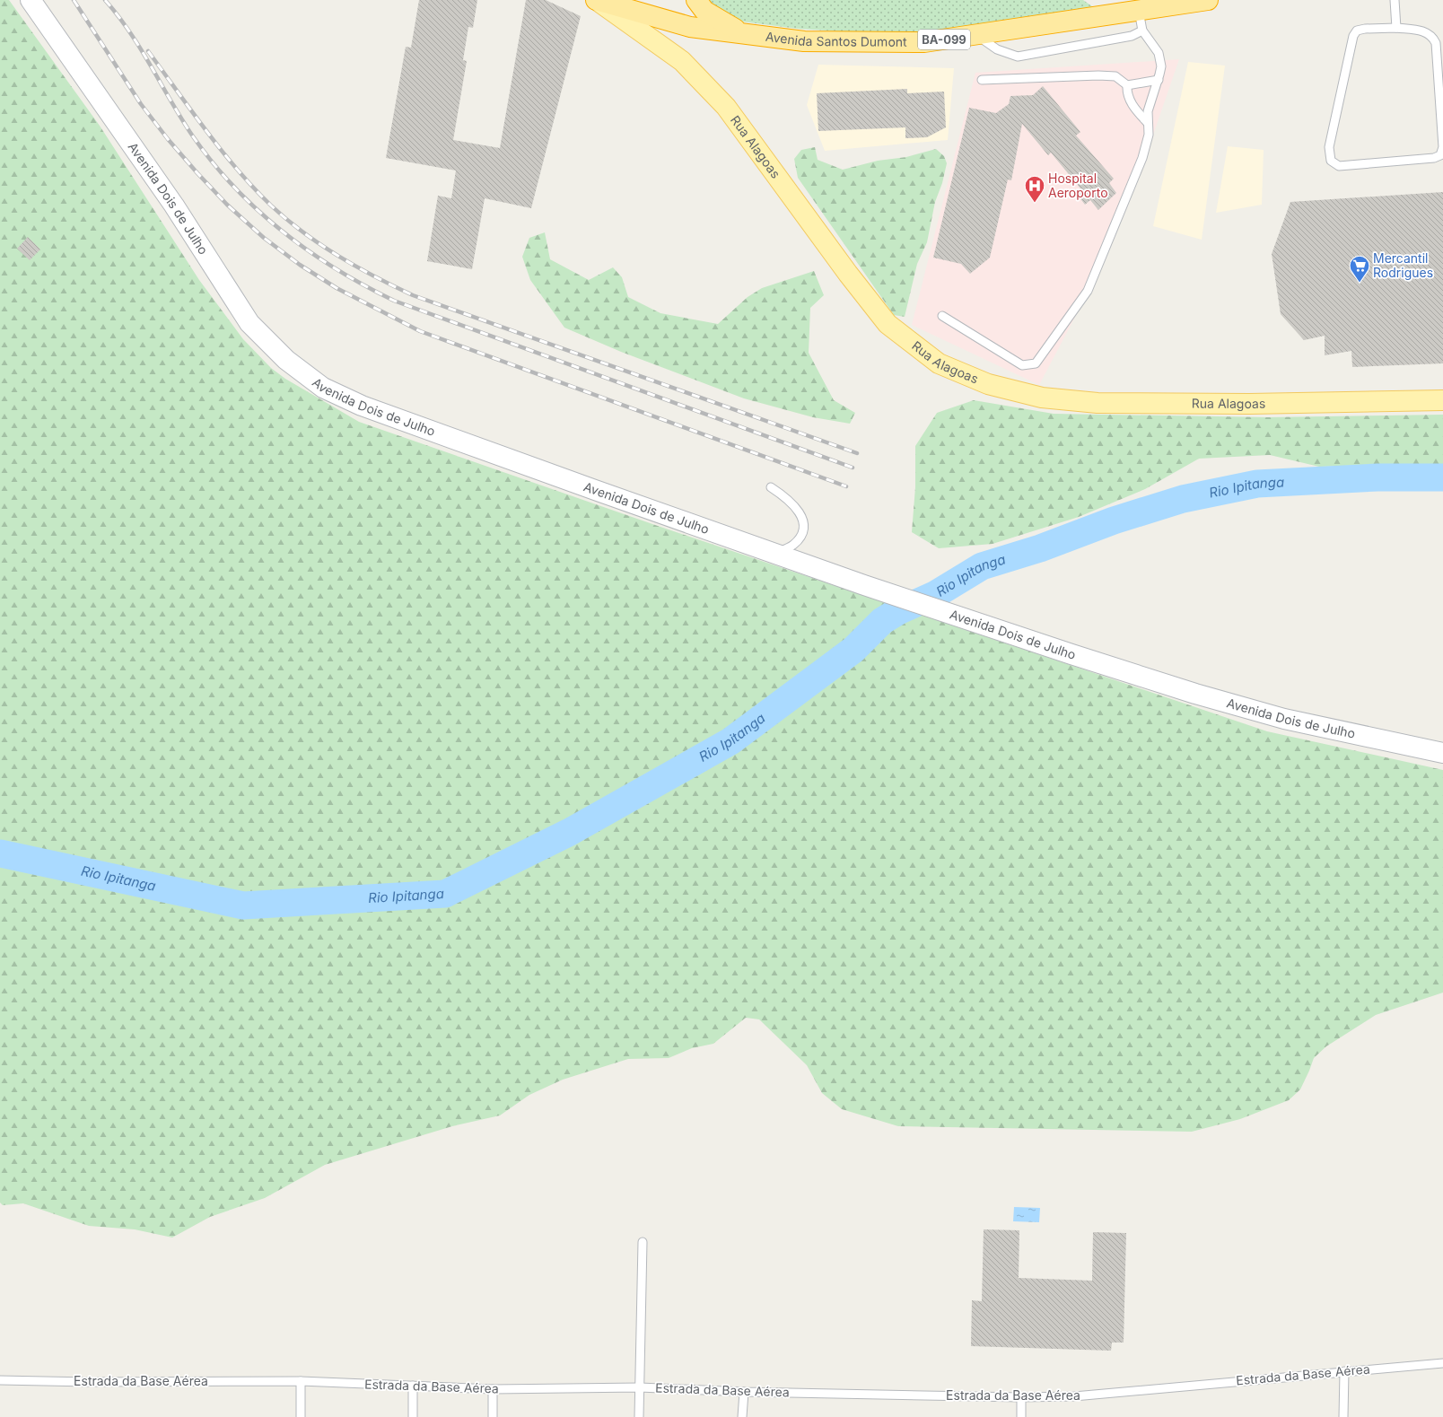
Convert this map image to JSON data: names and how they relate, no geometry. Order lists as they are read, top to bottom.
{
  "streets": {
    "highway": ["Avenida Santos Dumont", "BA-099"],
    "main road": ["Rua Alagoas"],
    "street": ["Avenida Dois de Julho"],
    "lane": ["Estrada da Base Aérea"]
  },
  "crossings": [
    ["Avenida Santos Dumont", "Rua Alagoas"]
  ],
  "water": ["Rio Ipitanga"],
  "places": {
    "hospital": ["Hospital Aeroporto"],
    "supermarket": ["Mercantil Rodrigues"]
  }
}
